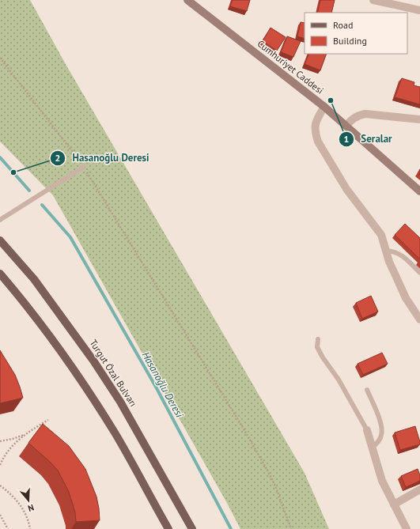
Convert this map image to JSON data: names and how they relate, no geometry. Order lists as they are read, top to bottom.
{
  "streets": {
    "main road": ["Cumhuriyet Caddesi", "Turgut Özal Bulvarı"]
  },
  "water": ["Hasanoğlu Deresi"],
  "places": ["Seralar", "Hasanoğlu Deresi"],
  "legend": ["Road", "Building"],
  "north": "bottom"
}
